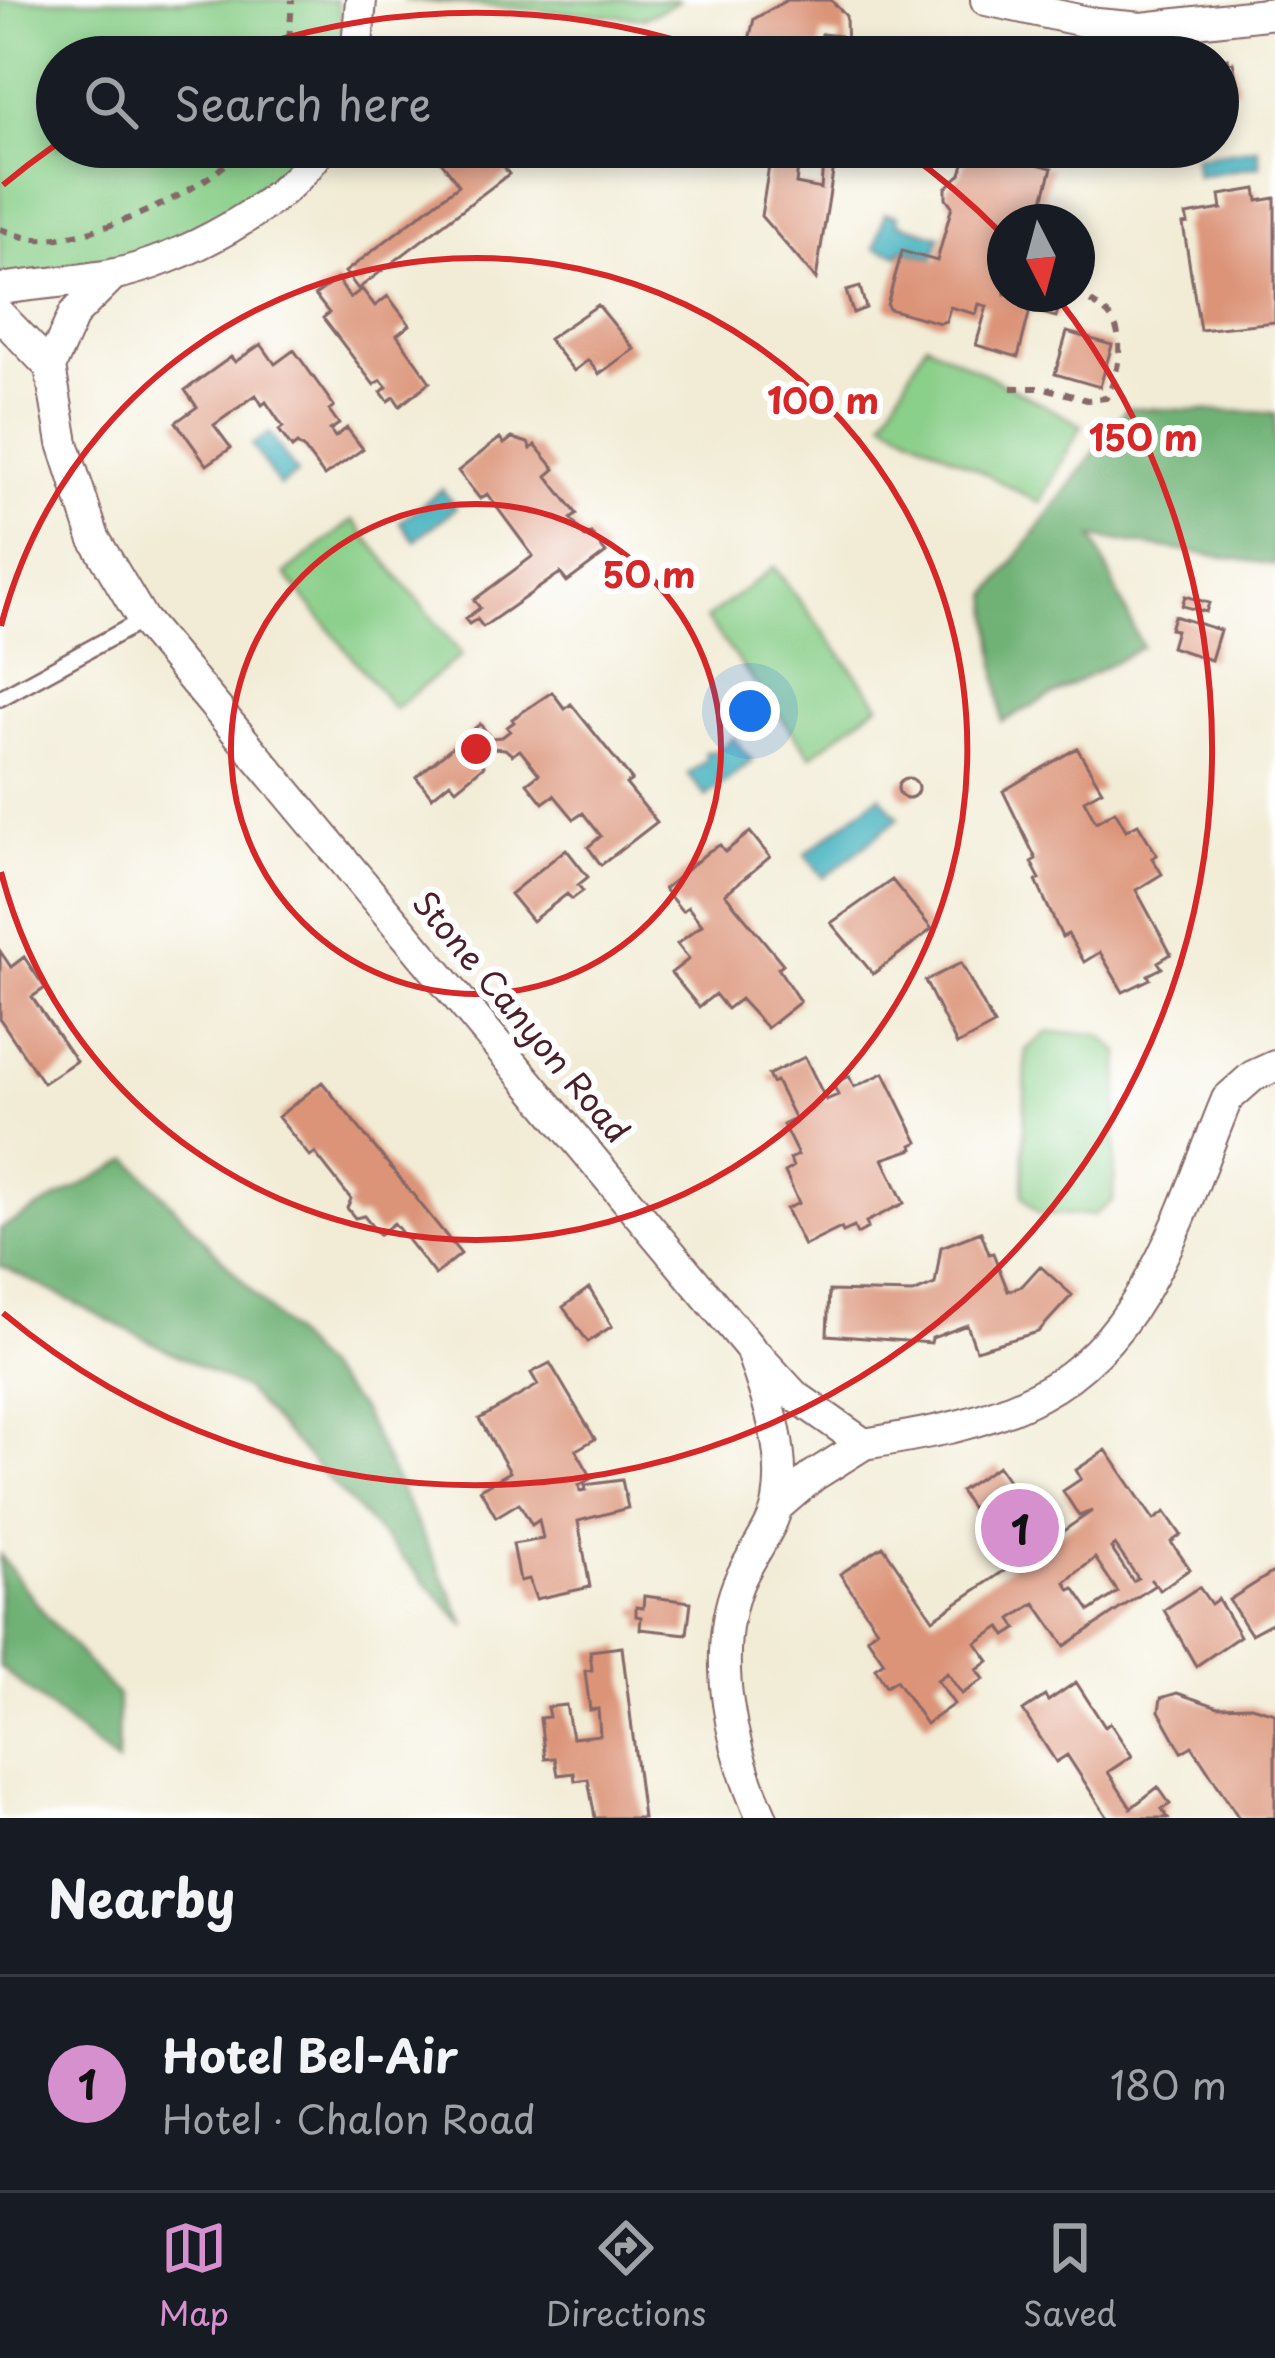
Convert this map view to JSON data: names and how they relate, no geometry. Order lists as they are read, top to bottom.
{
  "streets": {
    "street": ["Stone Canyon Road"]
  },
  "north": "bottom",
  "page": {
    "search": "Search here",
    "pins": "1",
    "heading": "Nearby",
    "list": [
      {
        "mark": "1",
        "name": "Hotel Bel-Air",
        "note": "Hotel · Chalon Road",
        "value": "180 m"
      }
    ],
    "nav": ["Map", "Directions", "Saved"]
  },
  "rings": ["100 m", "150 m", "50 m"]
}
